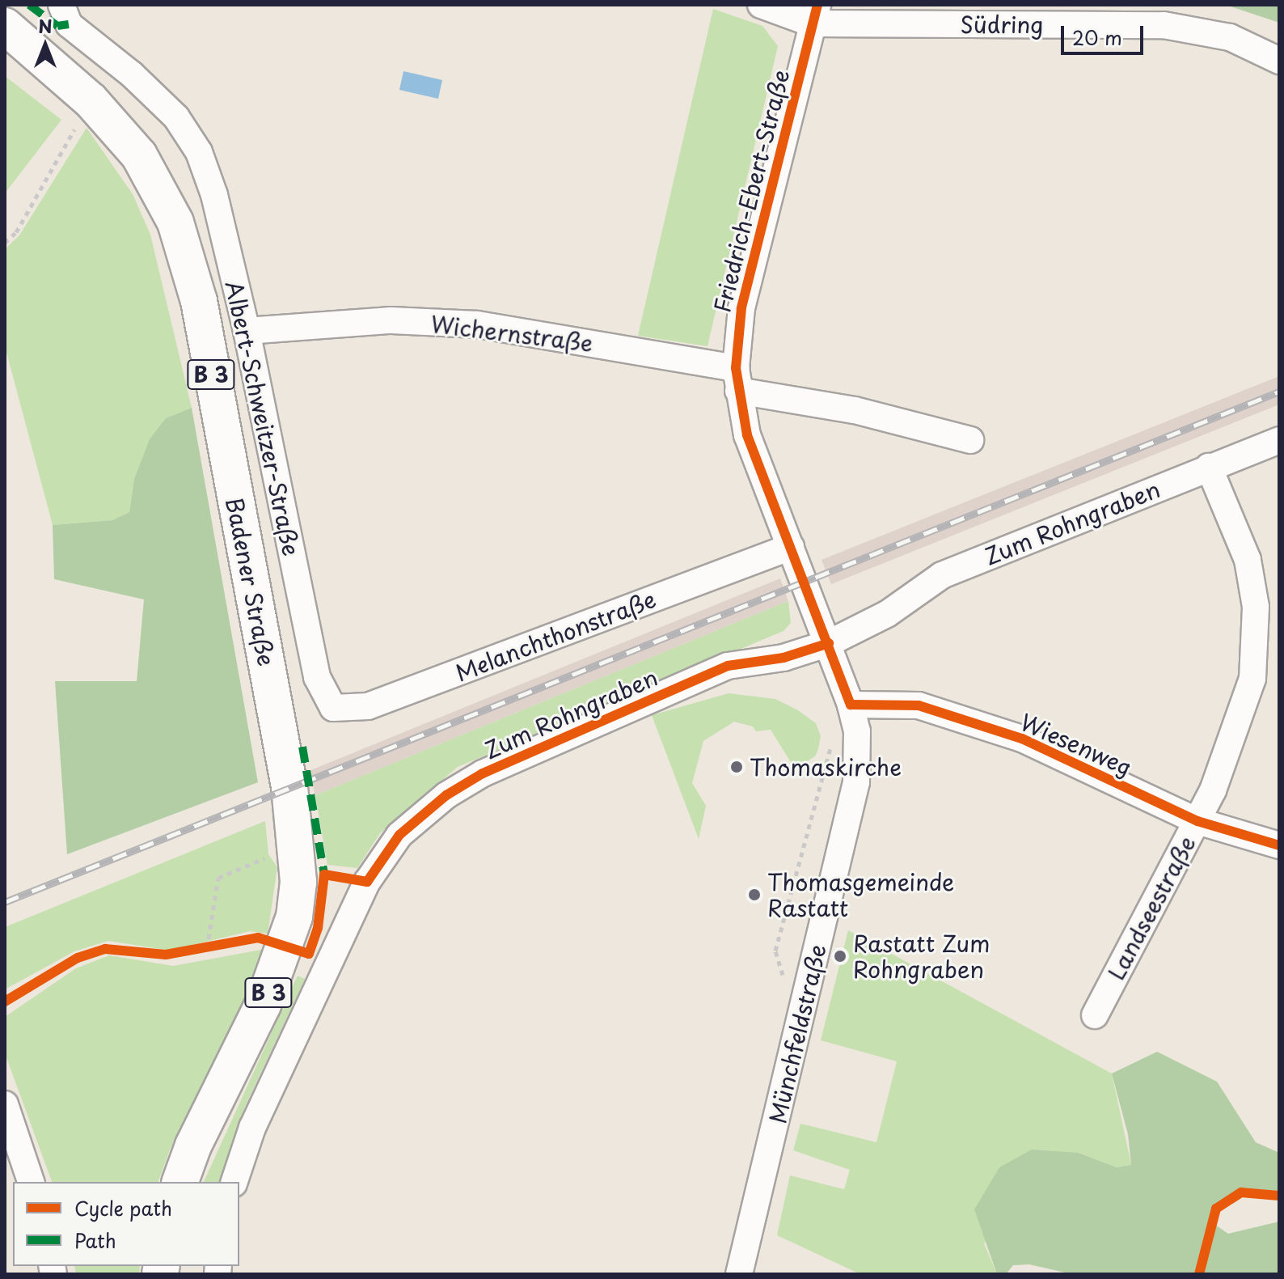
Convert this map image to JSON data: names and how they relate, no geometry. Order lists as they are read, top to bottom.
{
  "streets": {
    "main road": ["B 3", "Badener Straße"],
    "street": [
      "Südring",
      "Friedrich-Ebert-Straße",
      "Wichernstraße",
      "Albert-Schweitzer-Straße",
      "Zum Rohngraben",
      "Melanchthonstraße",
      "Wiesenweg",
      "Landseestraße",
      "Münchfeldstraße"
    ]
  },
  "crossings": [
    ["Südring", "Friedrich-Ebert-Straße"],
    ["Friedrich-Ebert-Straße", "Wichernstraße"],
    ["Friedrich-Ebert-Straße", "Zum Rohngraben"],
    ["Friedrich-Ebert-Straße", "Melanchthonstraße"],
    ["Friedrich-Ebert-Straße", "Münchfeldstraße"],
    ["Wichernstraße", "Albert-Schweitzer-Straße"],
    ["Albert-Schweitzer-Straße", "Melanchthonstraße"],
    ["Zum Rohngraben", "Landseestraße"],
    ["Zum Rohngraben", "Münchfeldstraße"],
    ["Wiesenweg", "Landseestraße"],
    ["Wiesenweg", "Münchfeldstraße"]
  ],
  "places": ["Thomaskirche", "Thomasgemeinde Rastatt", "Rastatt Zum Rohngraben"],
  "legend": ["Cycle path", "Path"],
  "scale_bar": "20 m",
  "north": "top"
}
